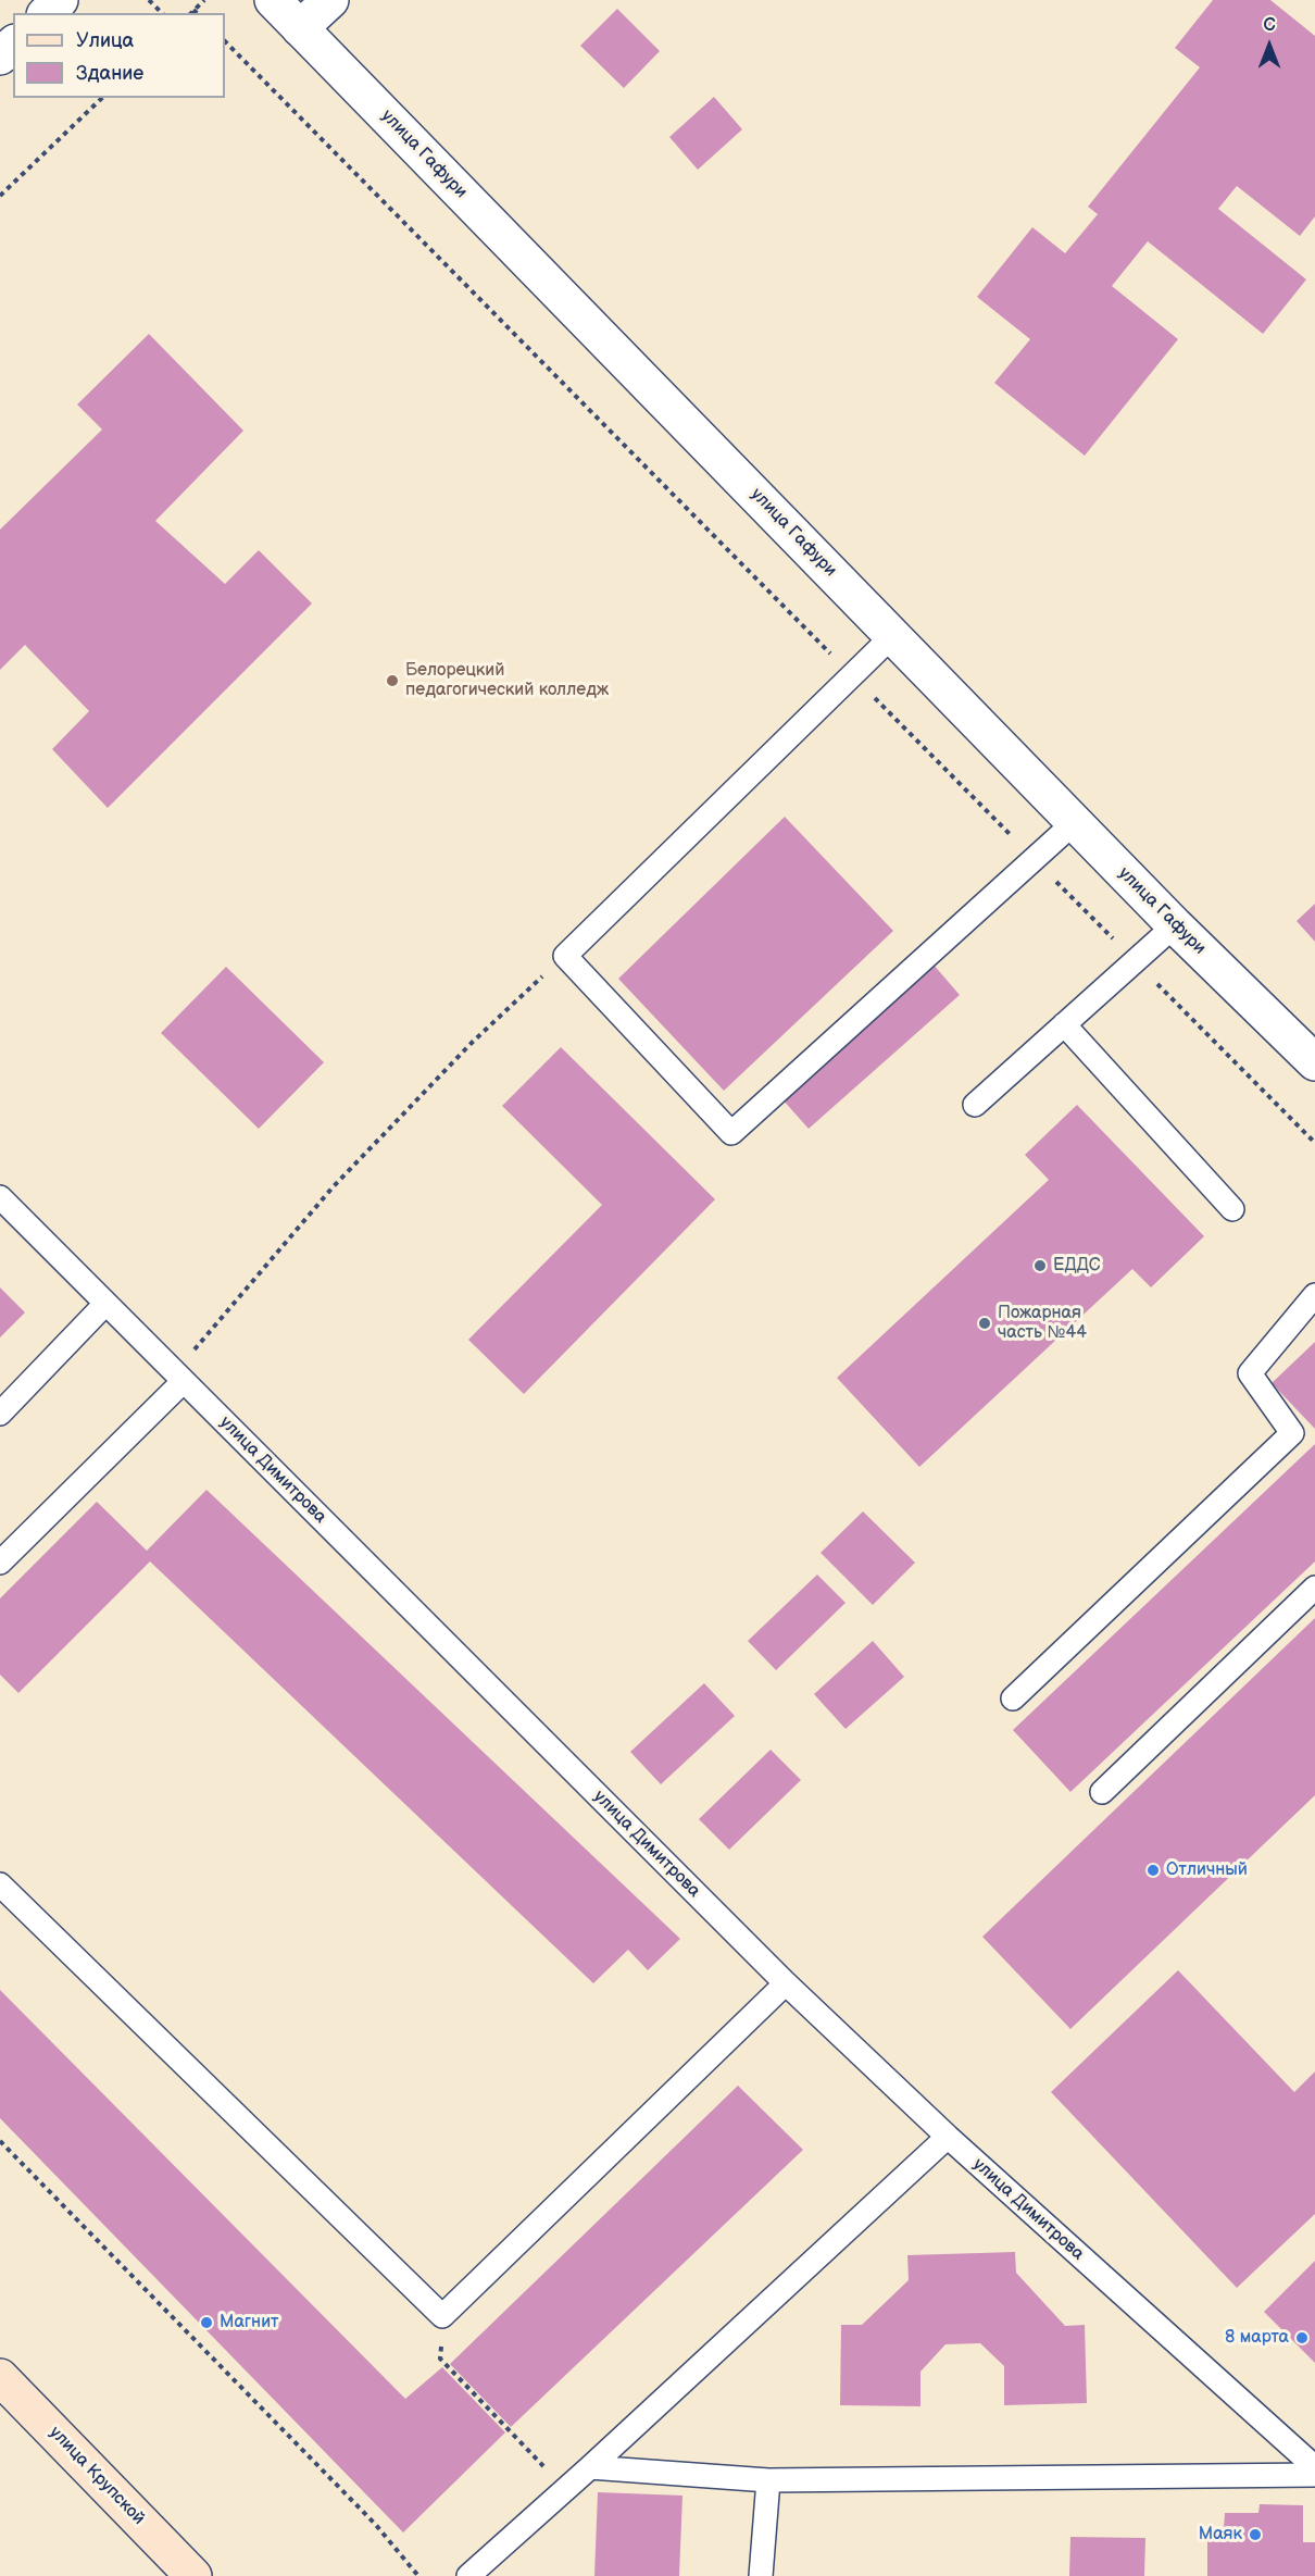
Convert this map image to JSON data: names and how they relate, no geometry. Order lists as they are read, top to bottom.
{
  "streets": {
    "main road": ["улица Крупской"],
    "street": ["улица Гафури"],
    "lane": ["улица Димитрова"]
  },
  "places": [
    "Белорецкий педагогический колледж",
    "ЕДДС",
    "Пожарная часть №44",
    "Отличный",
    "Магнит",
    "8 марта",
    "Маяк"
  ],
  "legend": ["Улица", "Здание"],
  "north": "top"
}
